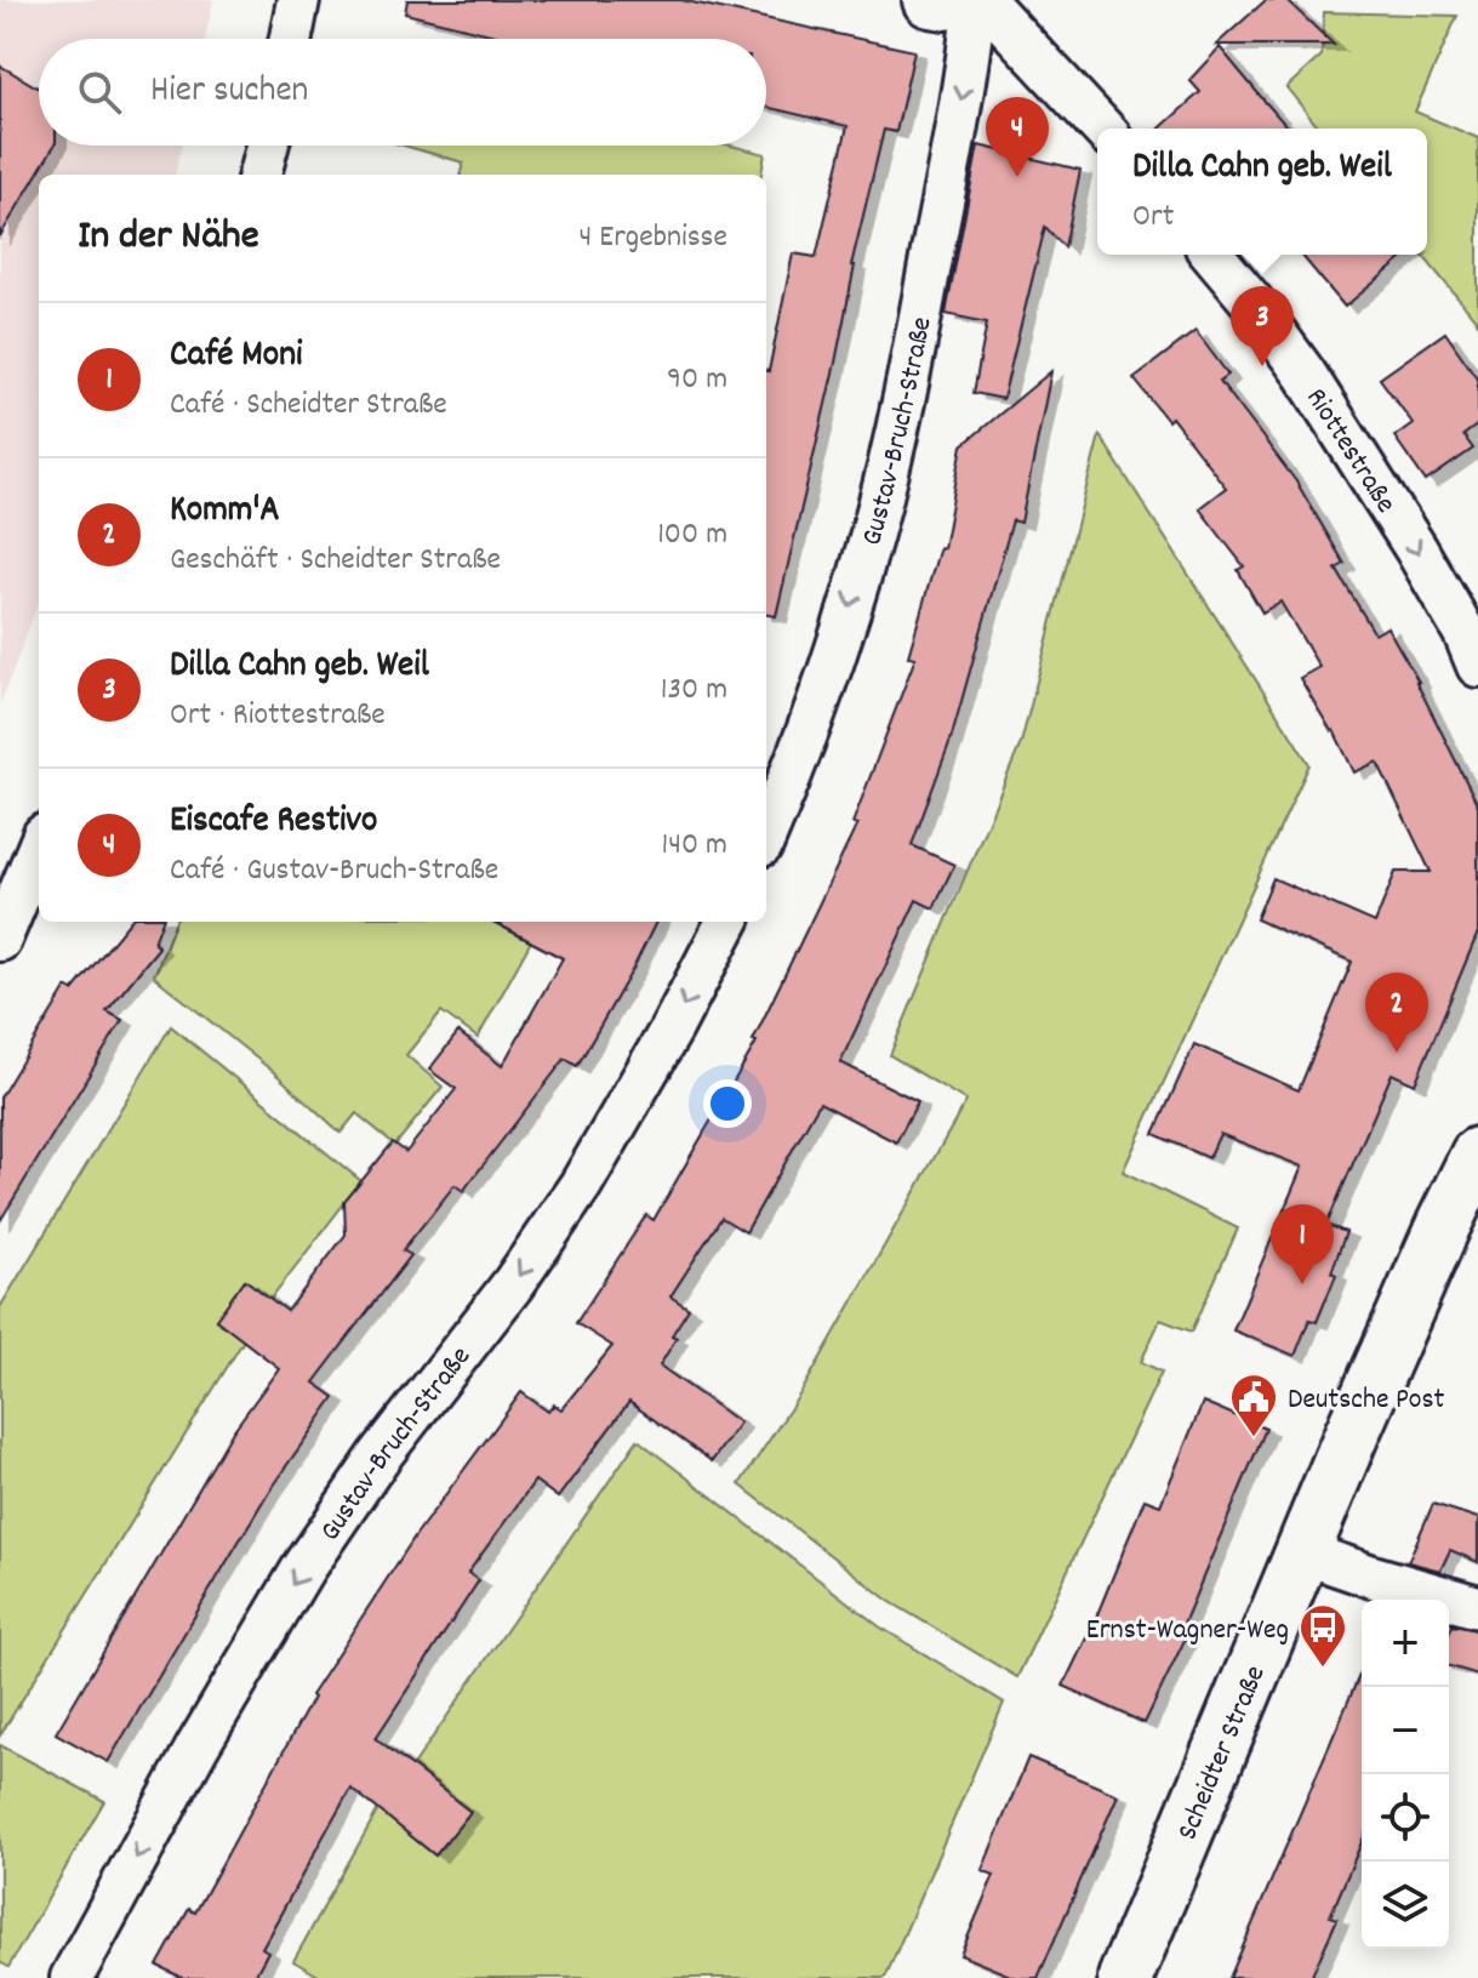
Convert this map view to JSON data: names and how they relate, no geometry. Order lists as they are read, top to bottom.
{
  "streets": {
    "main road": ["Scheidter Straße"],
    "street": ["Gustav-Bruch-Straße", "Riottestraße"]
  },
  "one_way": ["Gustav-Bruch-Straße", "Riottestraße"],
  "places": {
    "public building": ["Deutsche Post"],
    "bus stop": ["Ernst-Wagner-Weg"]
  },
  "page": {
    "search": "Hier suchen",
    "pins": [
      "4",
      "3",
      "2",
      "1"
    ],
    "popup": ["Dilla Cahn geb. Weil", "Ort"],
    "heading": ["In der Nähe", "4 Ergebnisse"],
    "list": [
      {
        "mark": "1",
        "name": "Café Moni",
        "note": "Café · Scheidter Straße",
        "value": "90 m"
      },
      {
        "mark": "2",
        "name": "Komm'A",
        "note": "Geschäft · Scheidter Straße",
        "value": "100 m"
      },
      {
        "mark": "3",
        "name": "Dilla Cahn geb. Weil",
        "note": "Ort · Riottestraße",
        "value": "130 m"
      },
      {
        "mark": "4",
        "name": "Eiscafe Restivo",
        "note": "Café · Gustav-Bruch-Straße",
        "value": "140 m"
      }
    ],
    "map_buttons": ["+", "−"]
  }
}
